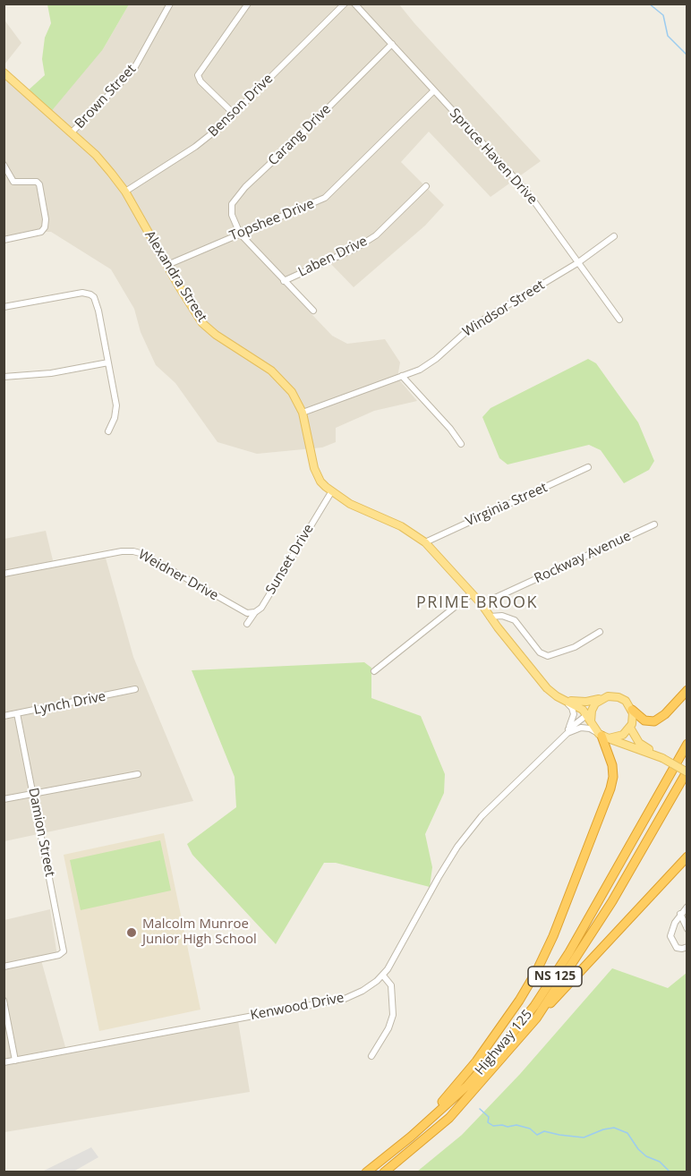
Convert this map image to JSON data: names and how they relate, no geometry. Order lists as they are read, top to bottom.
{
  "streets": {
    "highway": ["NS 125", "Highway 125"],
    "main road": ["Alexandra Street"],
    "street": [
      "Brown Street",
      "Benson Drive",
      "Carang Drive",
      "Spruce Haven Drive",
      "Topshee Drive",
      "Laben Drive",
      "Windsor Street",
      "Virginia Street",
      "Rockway Avenue",
      "Sunset Drive",
      "Weidner Drive",
      "Lynch Drive",
      "Damion Street",
      "Kenwood Drive"
    ]
  },
  "crossings": [
    ["Brown Street", "Alexandra Street"],
    ["Benson Drive", "Alexandra Street"],
    ["Carang Drive", "Spruce Haven Drive"],
    ["Carang Drive", "Topshee Drive"],
    ["Spruce Haven Drive", "Topshee Drive"],
    ["Spruce Haven Drive", "Windsor Street"],
    ["Topshee Drive", "Alexandra Street"],
    ["Alexandra Street", "Windsor Street"],
    ["Alexandra Street", "Virginia Street"],
    ["Alexandra Street", "Rockway Avenue"],
    ["Alexandra Street", "Sunset Drive"],
    ["Alexandra Street", "Kenwood Drive"],
    ["Sunset Drive", "Weidner Drive"],
    ["Lynch Drive", "Damion Street"]
  ],
  "districts": ["PRIME BROOK"],
  "places": ["Malcolm Munroe Junior High School"]
}
